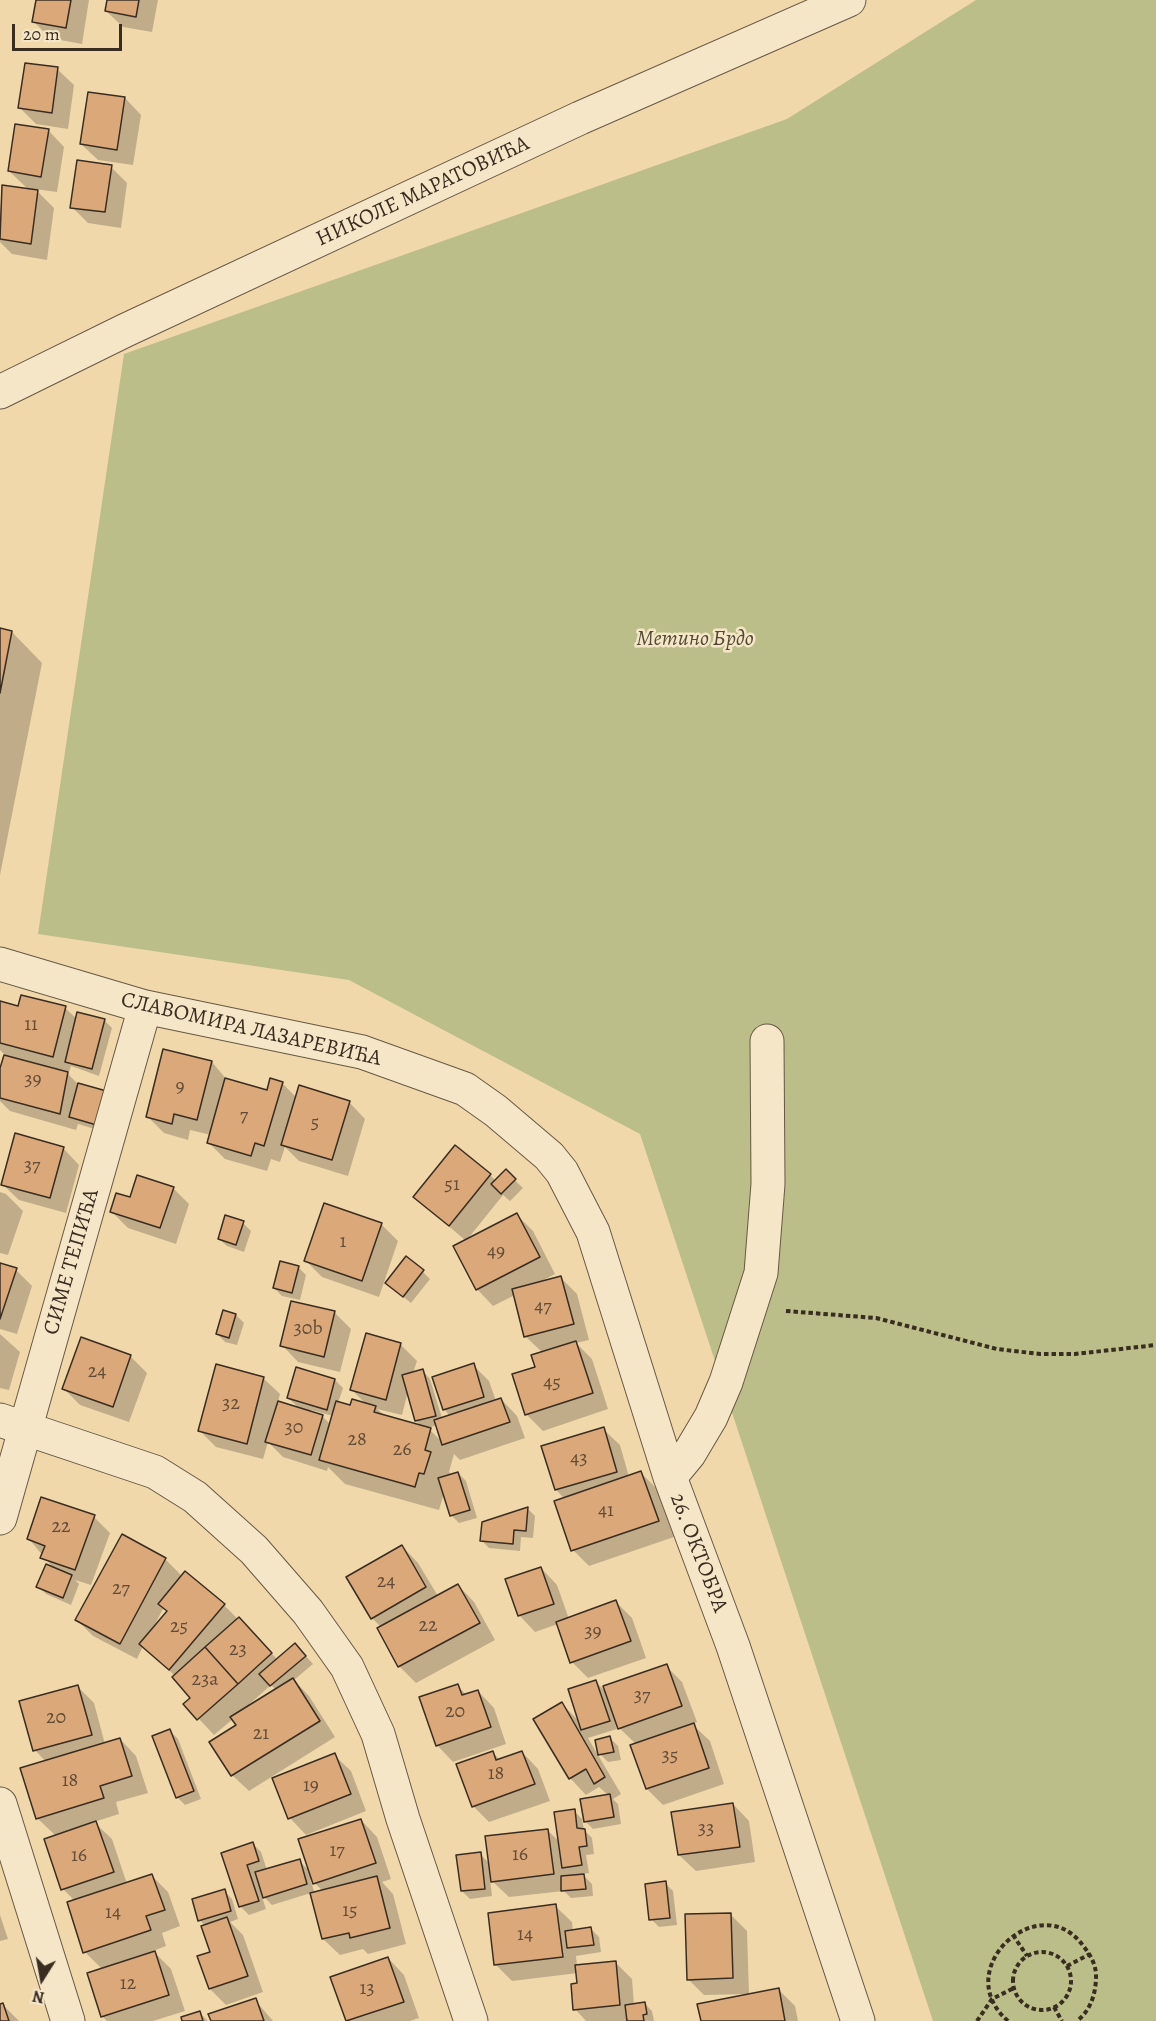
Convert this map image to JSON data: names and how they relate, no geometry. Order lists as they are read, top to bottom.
{
  "streets": {
    "street": [
      "НИКОЛЕ МАРАТОВИЋА",
      "СЛАВОМИРА ЛАЗАРЕВИЋА",
      "СИМЕ ТЕПИЋА",
      "26. ОКТОБРА"
    ]
  },
  "crossings": [
    ["СЛАВОМИРА ЛАЗАРЕВИЋА", "СИМЕ ТЕПИЋА"],
    ["СЛАВОМИРА ЛАЗАРЕВИЋА", "26. ОКТОБРА"]
  ],
  "parks": ["Метино Брдо"],
  "house_numbers": [
    "11",
    "39",
    "9",
    "7",
    "5",
    "37",
    "51",
    "1",
    "49",
    "47",
    "30b",
    "24",
    "45",
    "32",
    "30",
    "28",
    "26",
    "43",
    "41",
    "22",
    "24",
    "27",
    "22",
    "25",
    "39",
    "23",
    "23a",
    "37",
    "20",
    "20",
    "21",
    "35",
    "18",
    "18",
    "19",
    "33",
    "17",
    "16",
    "16",
    "15",
    "14",
    "14",
    "12",
    "13"
  ],
  "scale_bar": "20 m",
  "north": "bottom"
}
